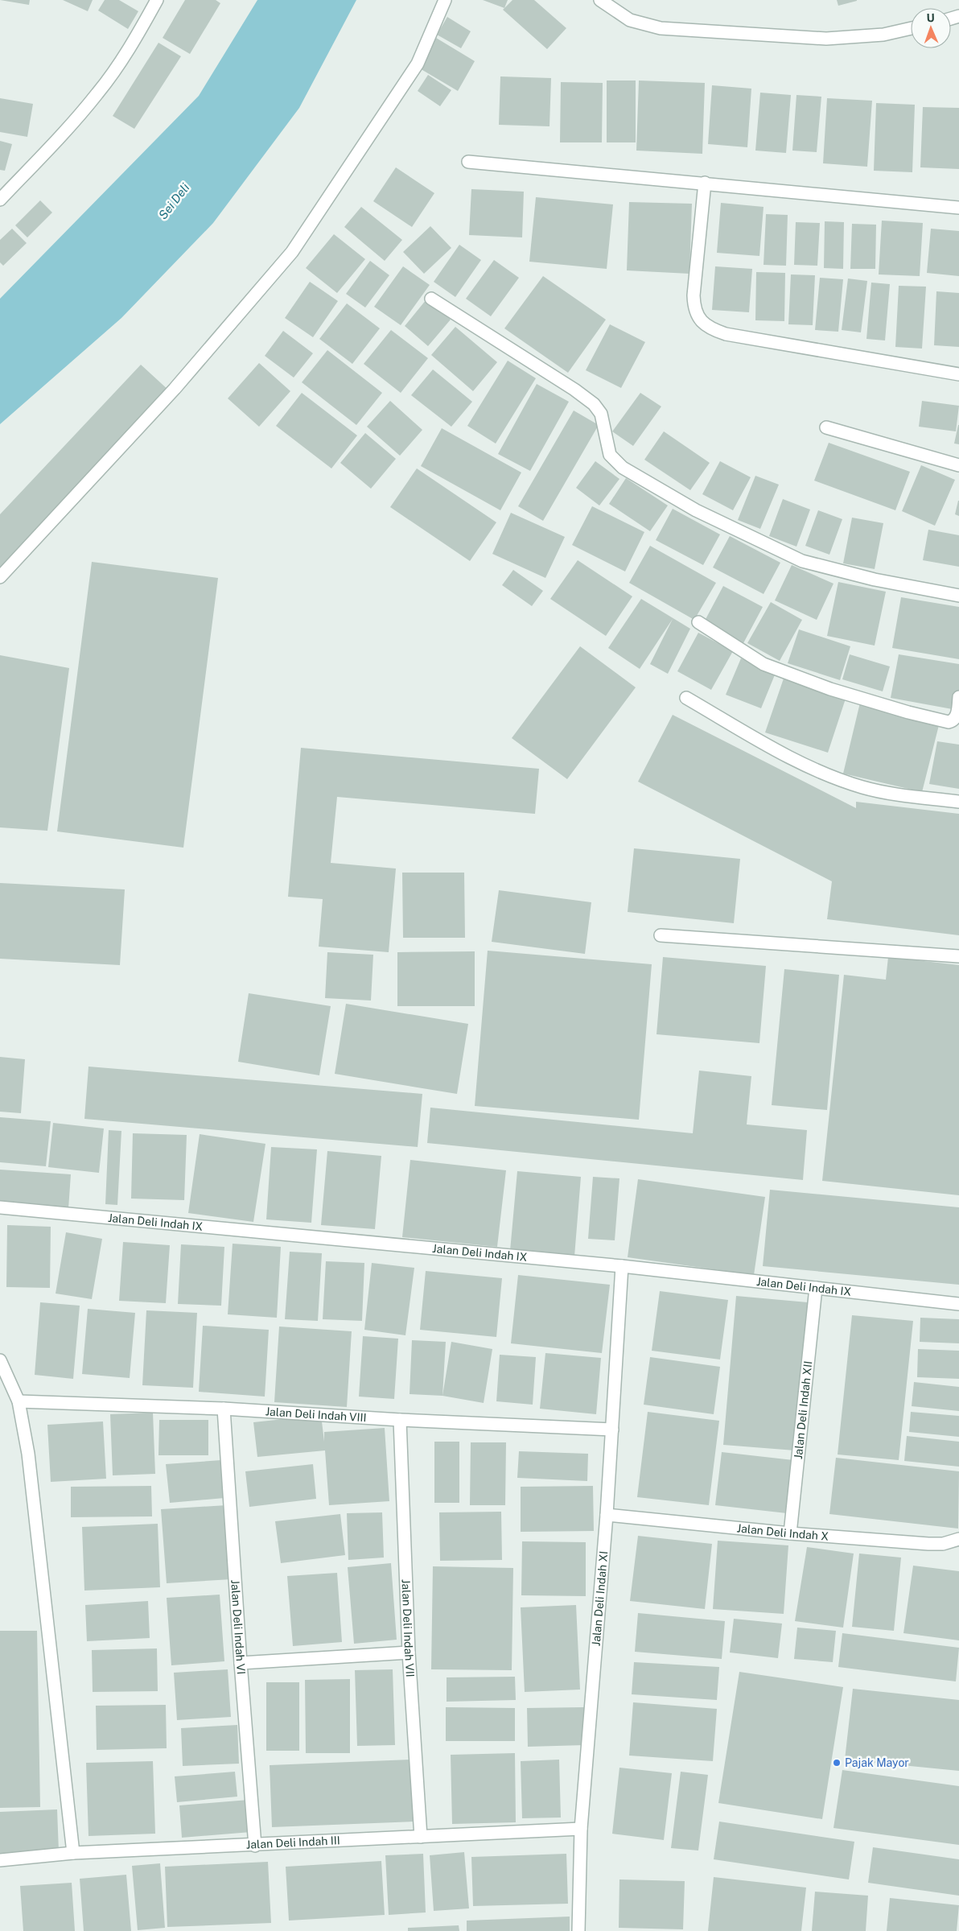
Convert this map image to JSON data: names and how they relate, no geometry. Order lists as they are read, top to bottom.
{
  "streets": {
    "street": [
      "Jalan Deli Indah IX",
      "Jalan Deli Indah XII",
      "Jalan Deli Indah VIII",
      "Jalan Deli Indah X",
      "Jalan Deli Indah XI",
      "Jalan Deli Indah VI",
      "Jalan Deli Indah VII",
      "Jalan Deli Indah III"
    ]
  },
  "crossings": [
    ["Jalan Deli Indah IX", "Jalan Deli Indah XII"],
    ["Jalan Deli Indah IX", "Jalan Deli Indah XI"],
    ["Jalan Deli Indah XII", "Jalan Deli Indah X"],
    ["Jalan Deli Indah VIII", "Jalan Deli Indah XI"],
    ["Jalan Deli Indah VIII", "Jalan Deli Indah VI"],
    ["Jalan Deli Indah VIII", "Jalan Deli Indah VII"],
    ["Jalan Deli Indah X", "Jalan Deli Indah XI"],
    ["Jalan Deli Indah XI", "Jalan Deli Indah III"],
    ["Jalan Deli Indah VI", "Jalan Deli Indah III"],
    ["Jalan Deli Indah VII", "Jalan Deli Indah III"]
  ],
  "water": ["Sei Deli"],
  "places": ["Pajak Mayor"],
  "north": "top"
}
